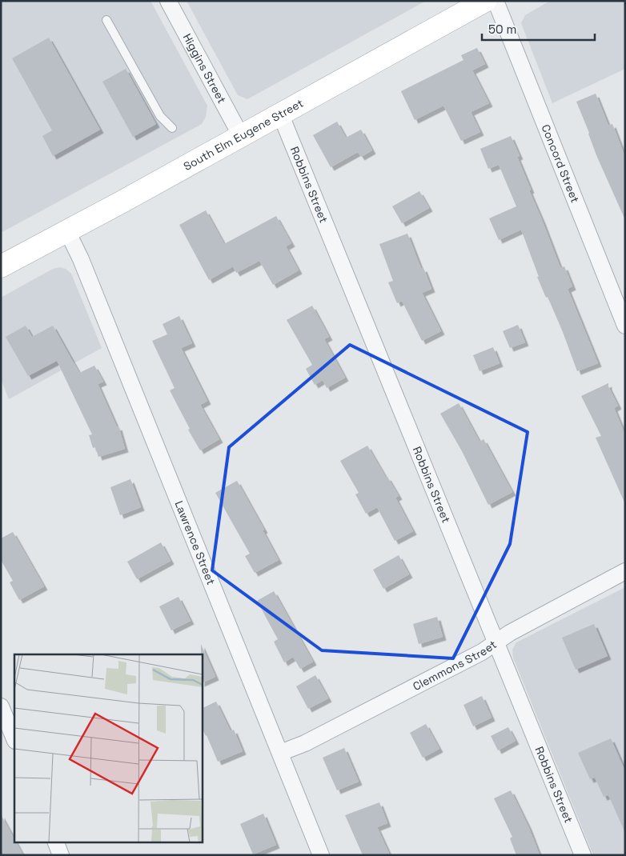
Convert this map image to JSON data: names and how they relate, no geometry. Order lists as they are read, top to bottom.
{
  "streets": {
    "main road": ["South Elm Eugene Street"],
    "street": [
      "Higgins Street",
      "Concord Street",
      "Robbins Street",
      "Lawrence Street",
      "Clemmons Street"
    ]
  },
  "crossings": [
    ["Higgins Street", "South Elm Eugene Street"],
    ["South Elm Eugene Street", "Robbins Street"],
    ["South Elm Eugene Street", "Lawrence Street"],
    ["Robbins Street", "Clemmons Street"],
    ["Lawrence Street", "Clemmons Street"]
  ],
  "scale_bar": "50 m"
}
